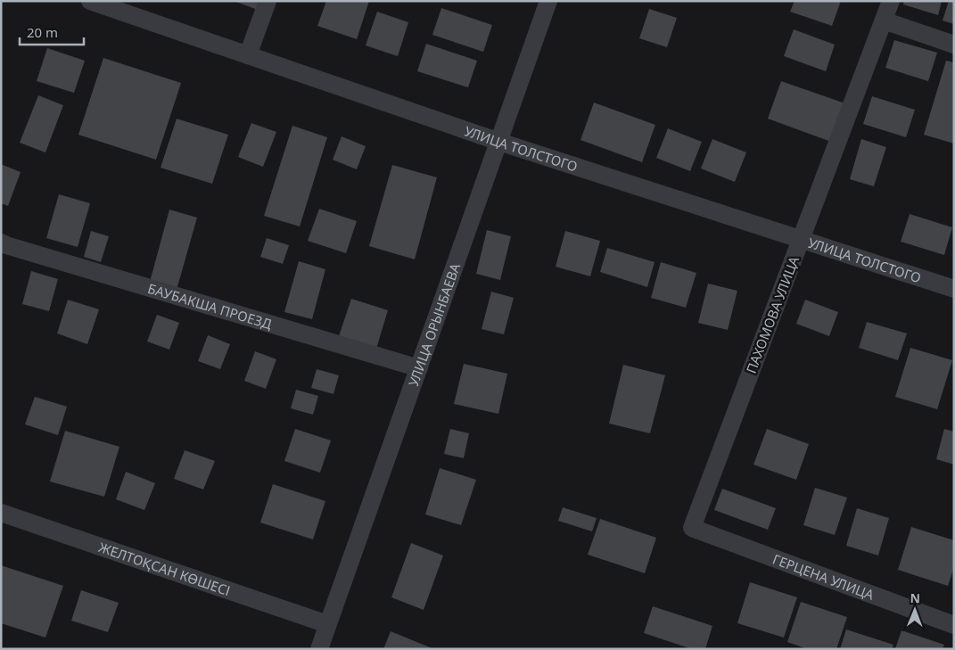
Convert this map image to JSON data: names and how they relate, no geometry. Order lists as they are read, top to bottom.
{
  "streets": {
    "street": [
      "УЛИЦА ТОЛСТОГО",
      "БАУБАКША ПРОЕЗД",
      "ПАХОМОВА УЛИЦА",
      "УЛИЦА ОРЫНБАЕВА",
      "ЖЕЛТОҚСАН КӨШЕСІ",
      "ГЕРЦЕНА УЛИЦА"
    ]
  },
  "crossings": [
    ["УЛИЦА ТОЛСТОГО", "ПАХОМОВА УЛИЦА"],
    ["УЛИЦА ТОЛСТОГО", "УЛИЦА ОРЫНБАЕВА"],
    ["БАУБАКША ПРОЕЗД", "УЛИЦА ОРЫНБАЕВА"],
    ["ПАХОМОВА УЛИЦА", "ГЕРЦЕНА УЛИЦА"],
    ["УЛИЦА ОРЫНБАЕВА", "ЖЕЛТОҚСАН КӨШЕСІ"]
  ],
  "scale_bar": "20 m",
  "north": "top"
}
